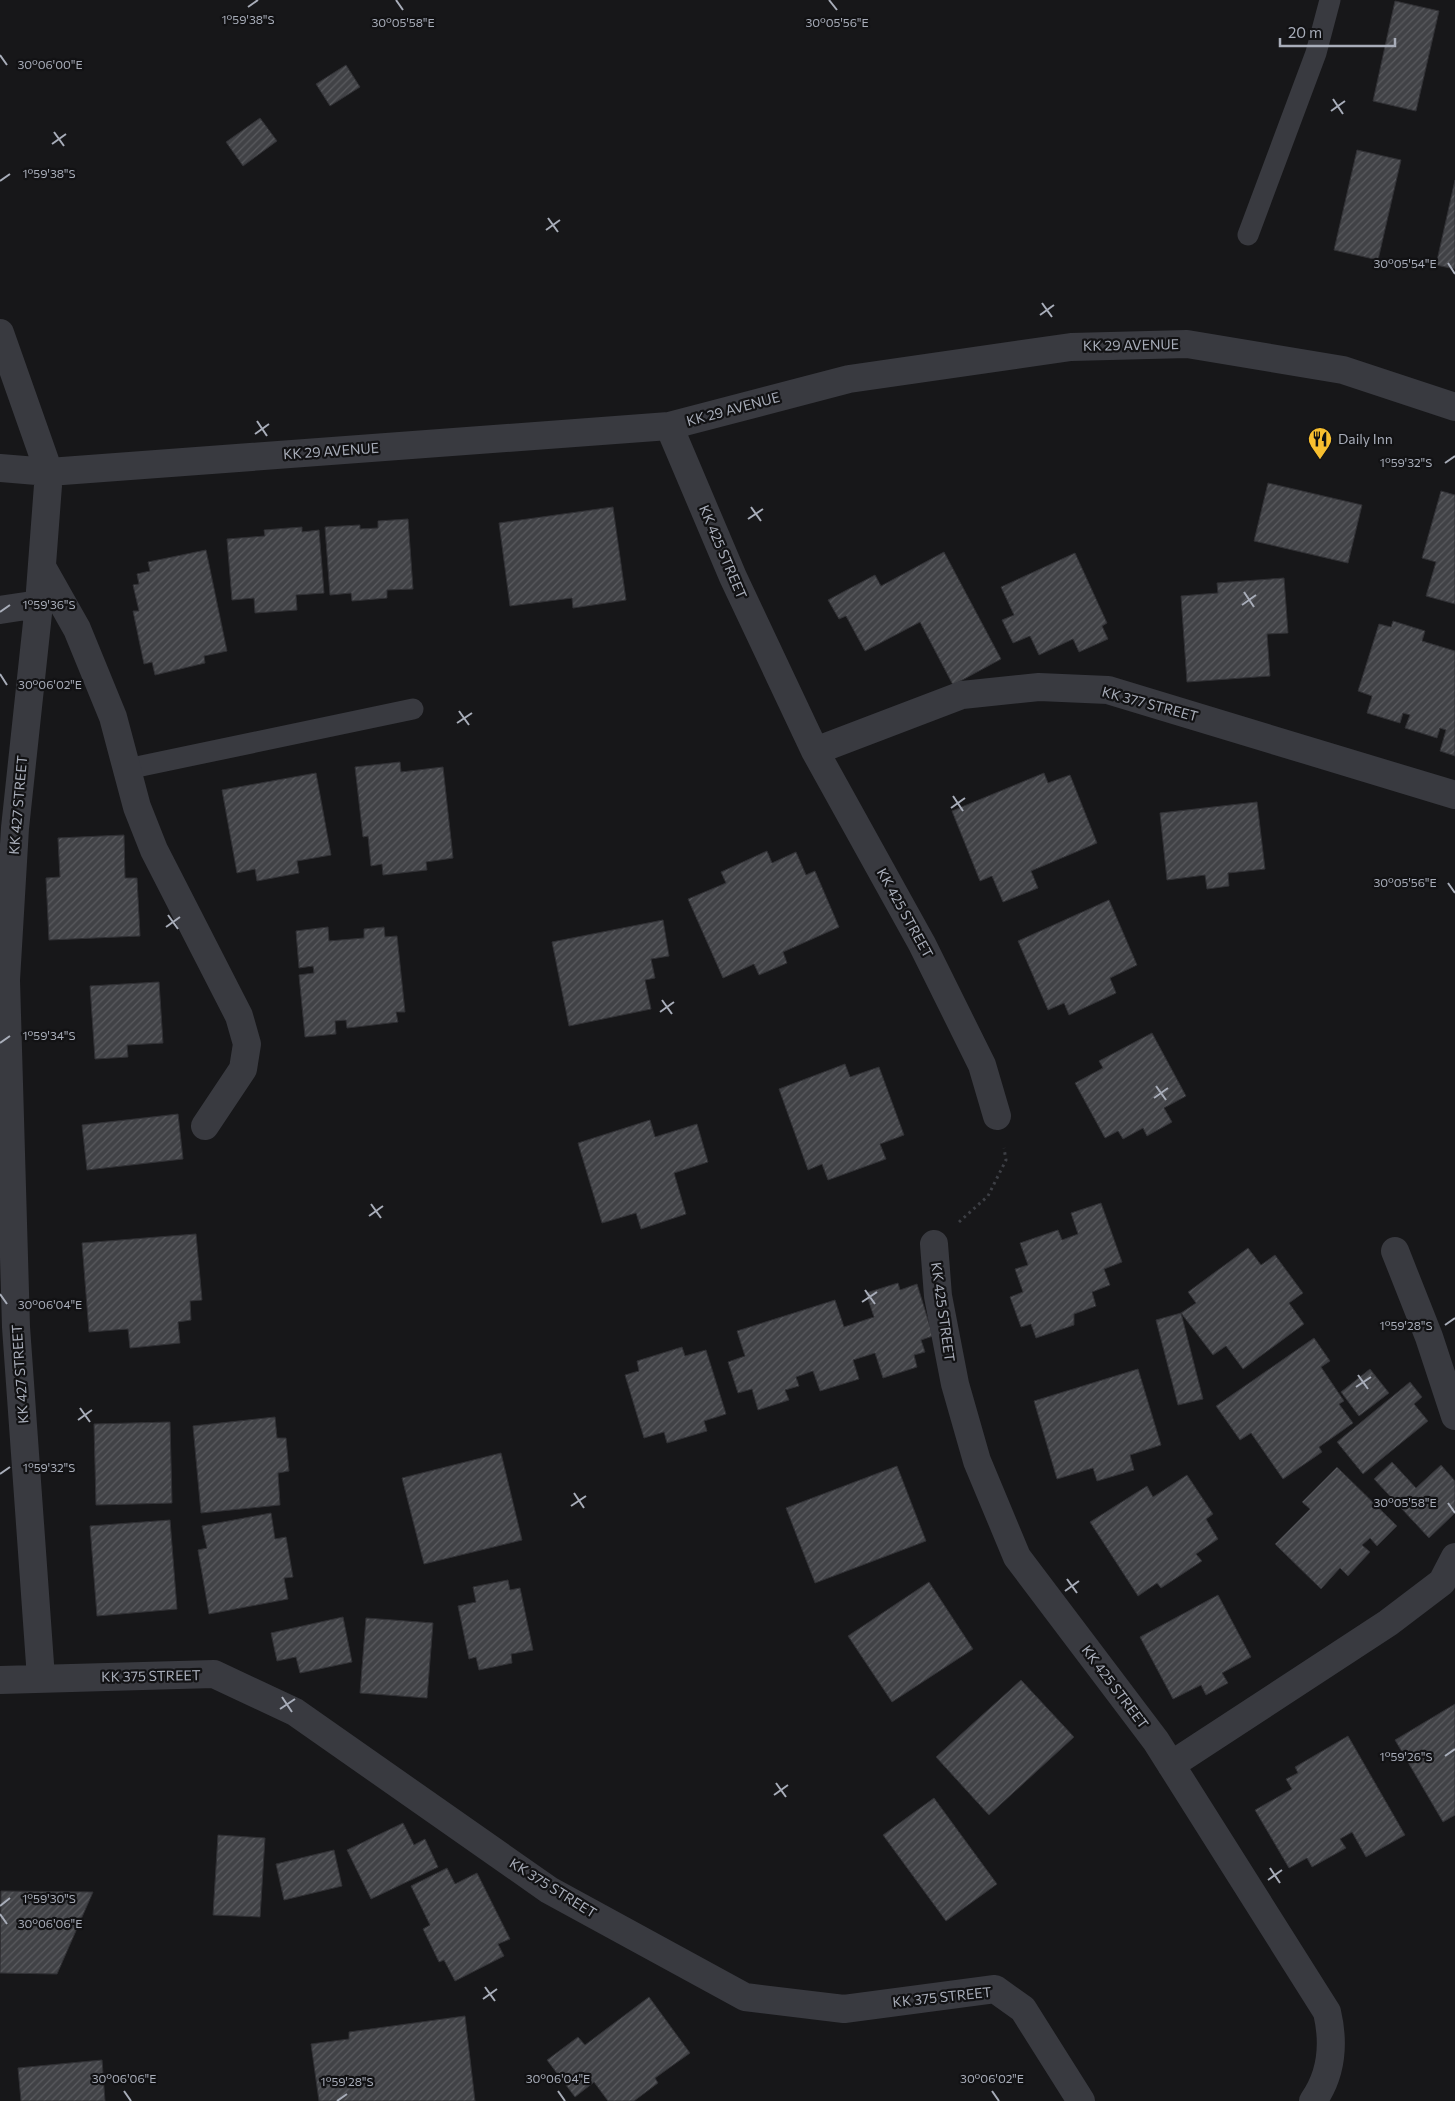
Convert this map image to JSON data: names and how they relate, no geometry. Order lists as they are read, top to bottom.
{
  "streets": {
    "street": [
      "KK 29 AVENUE",
      "KK 425 STREET",
      "KK 377 STREET",
      "KK 427 STREET",
      "KK 375 STREET"
    ]
  },
  "crossings": [
    ["KK 29 AVENUE", "KK 425 STREET"],
    ["KK 29 AVENUE", "KK 427 STREET"],
    ["KK 425 STREET", "KK 377 STREET"],
    ["KK 427 STREET", "KK 375 STREET"]
  ],
  "places": {
    "restaurant": ["Daily Inn"]
  },
  "scale_bar": "20 m",
  "coordinates": [
    "1°59'38\"S",
    "30°05'58\"E",
    "30°05'56\"E",
    "30°06'00\"E",
    "30°05'54\"E",
    "1°59'32\"S",
    "1°59'36\"S",
    "30°06'02\"E",
    "1°59'34\"S",
    "30°06'04\"E",
    "1°59'28\"S",
    "1°59'26\"S",
    "1°59'30\"S",
    "30°06'06\"E"
  ]
}
